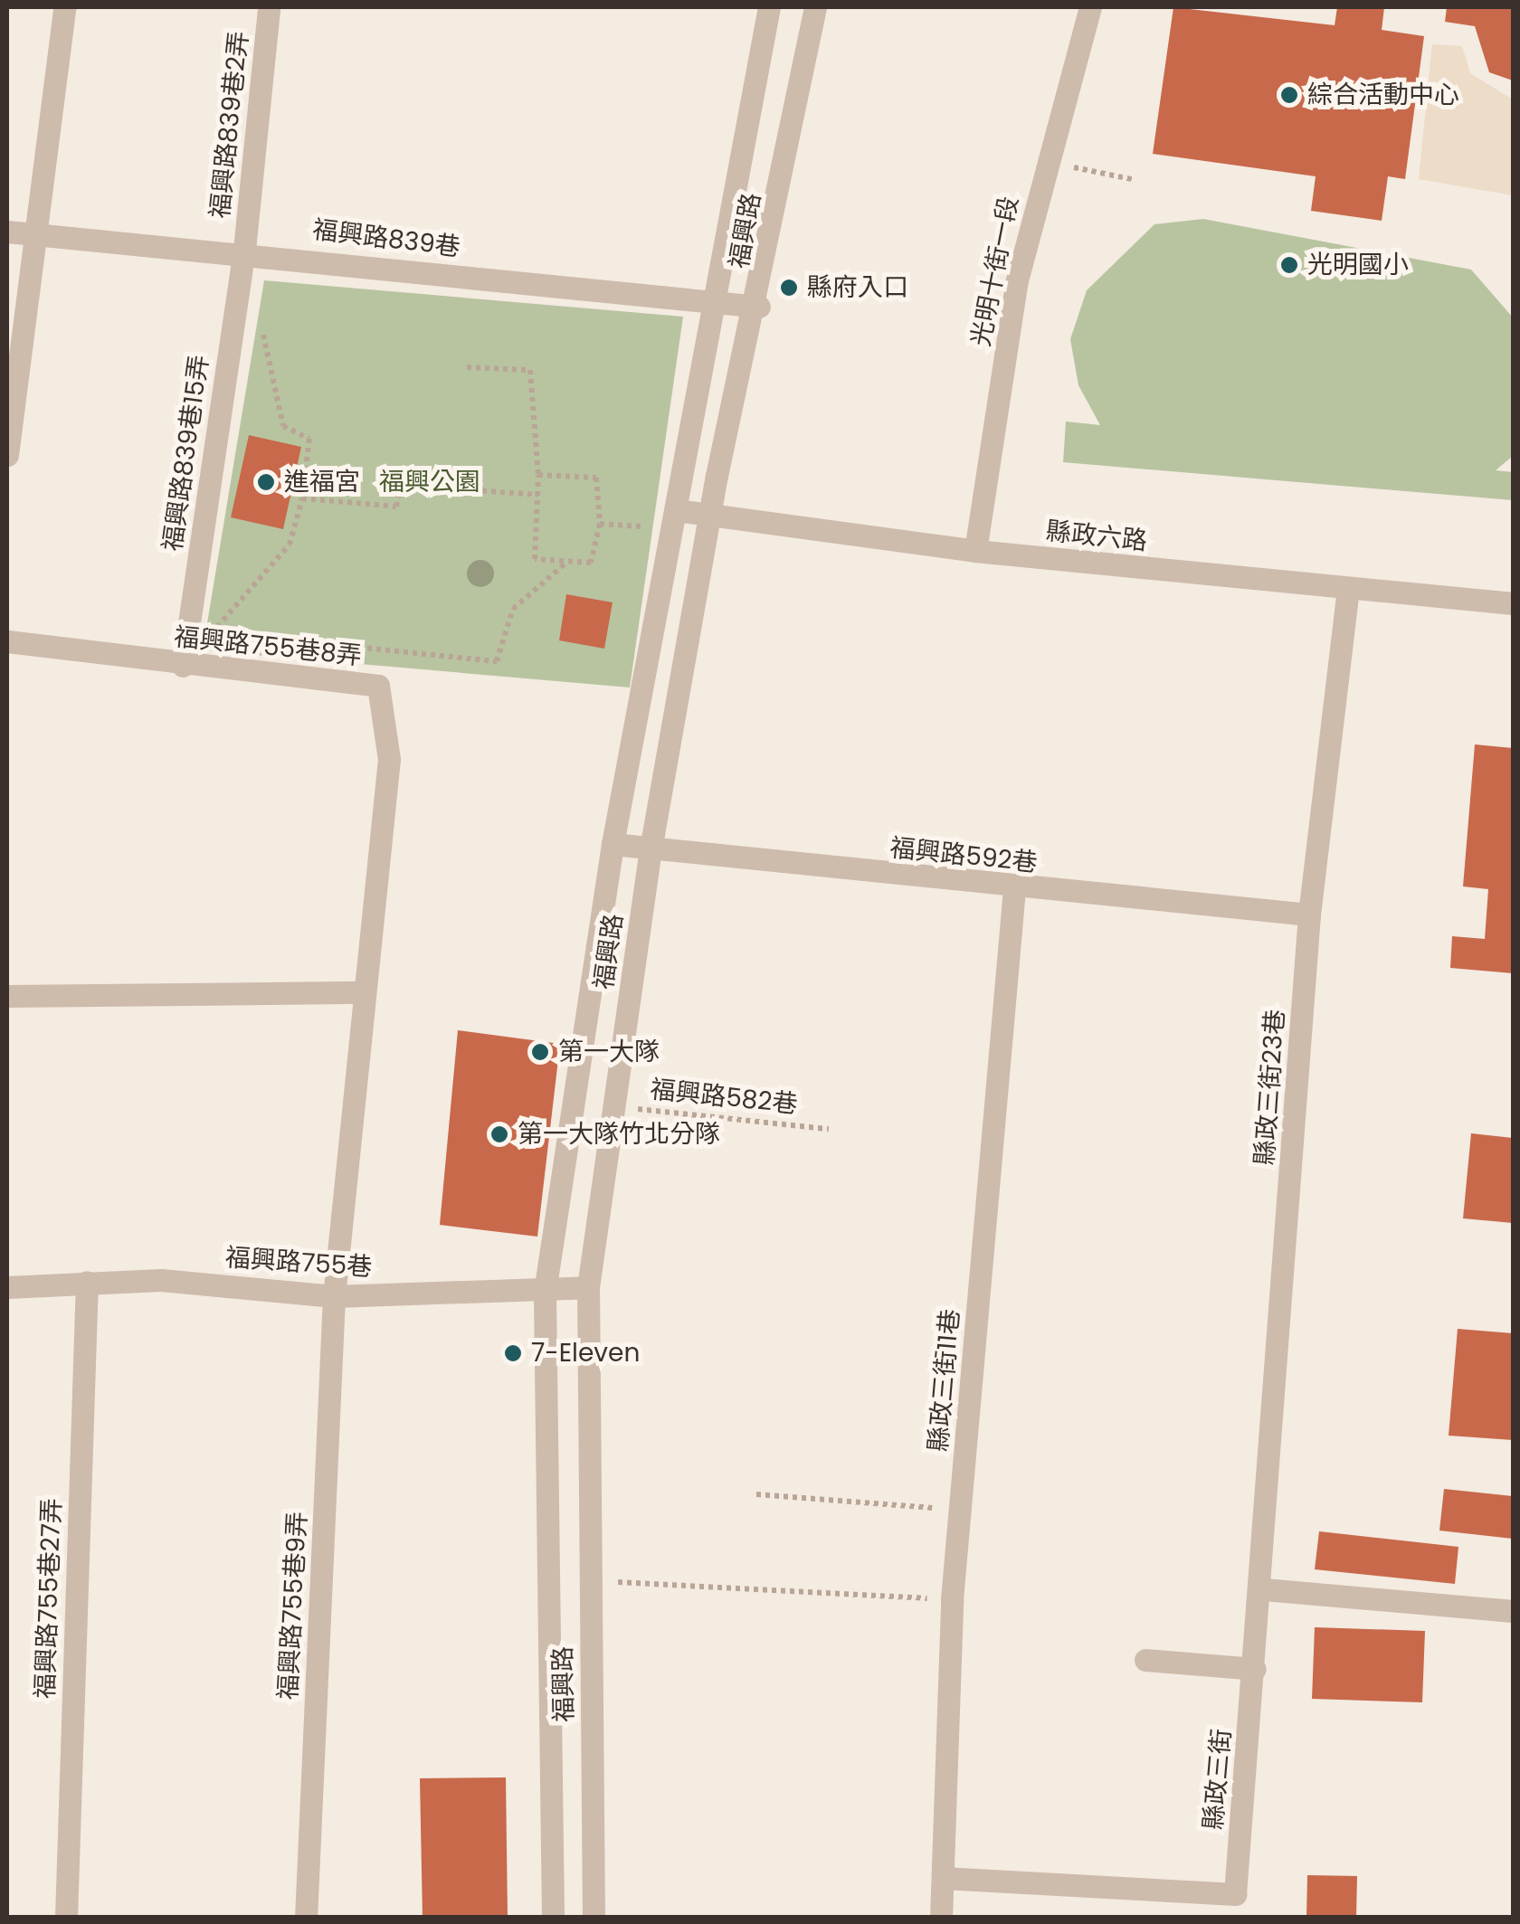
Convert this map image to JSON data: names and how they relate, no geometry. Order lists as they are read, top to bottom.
{
  "streets": {
    "street": [
      "福興路839巷2弄",
      "福興路",
      "福興路839巷",
      "光明十街一段",
      "福興路839巷15弄",
      "縣政六路",
      "福興路755巷8弄",
      "福興路592巷",
      "縣政三街23巷",
      "福興路755巷",
      "縣政三街11巷",
      "福興路755巷27弄",
      "福興路755巷9弄",
      "縣政三街"
    ],
    "path": ["福興路582巷"]
  },
  "crossings": [
    ["福興路839巷2弄", "福興路839巷"],
    ["福興路839巷2弄", "福興路839巷15弄"],
    ["福興路", "福興路839巷"],
    ["福興路", "縣政六路"],
    ["福興路", "福興路592巷"],
    ["福興路", "福興路582巷"],
    ["福興路", "福興路755巷"],
    ["福興路839巷", "福興路839巷15弄"],
    ["光明十街一段", "縣政六路"],
    ["福興路839巷15弄", "福興路755巷8弄"],
    ["縣政六路", "縣政三街23巷"],
    ["福興路755巷8弄", "福興路755巷"],
    ["福興路755巷8弄", "福興路755巷9弄"],
    ["福興路592巷", "縣政三街23巷"],
    ["福興路592巷", "縣政三街11巷"],
    ["縣政三街23巷", "縣政三街"],
    ["福興路755巷", "福興路755巷27弄"],
    ["福興路755巷", "福興路755巷9弄"],
    ["縣政三街11巷", "縣政三街"]
  ],
  "parks": ["福興公園"],
  "places": [
    "綜合活動中心",
    "光明國小",
    "縣府入口",
    "進福宮",
    "第一大隊",
    "第一大隊竹北分隊",
    "7-Eleven"
  ]
}
